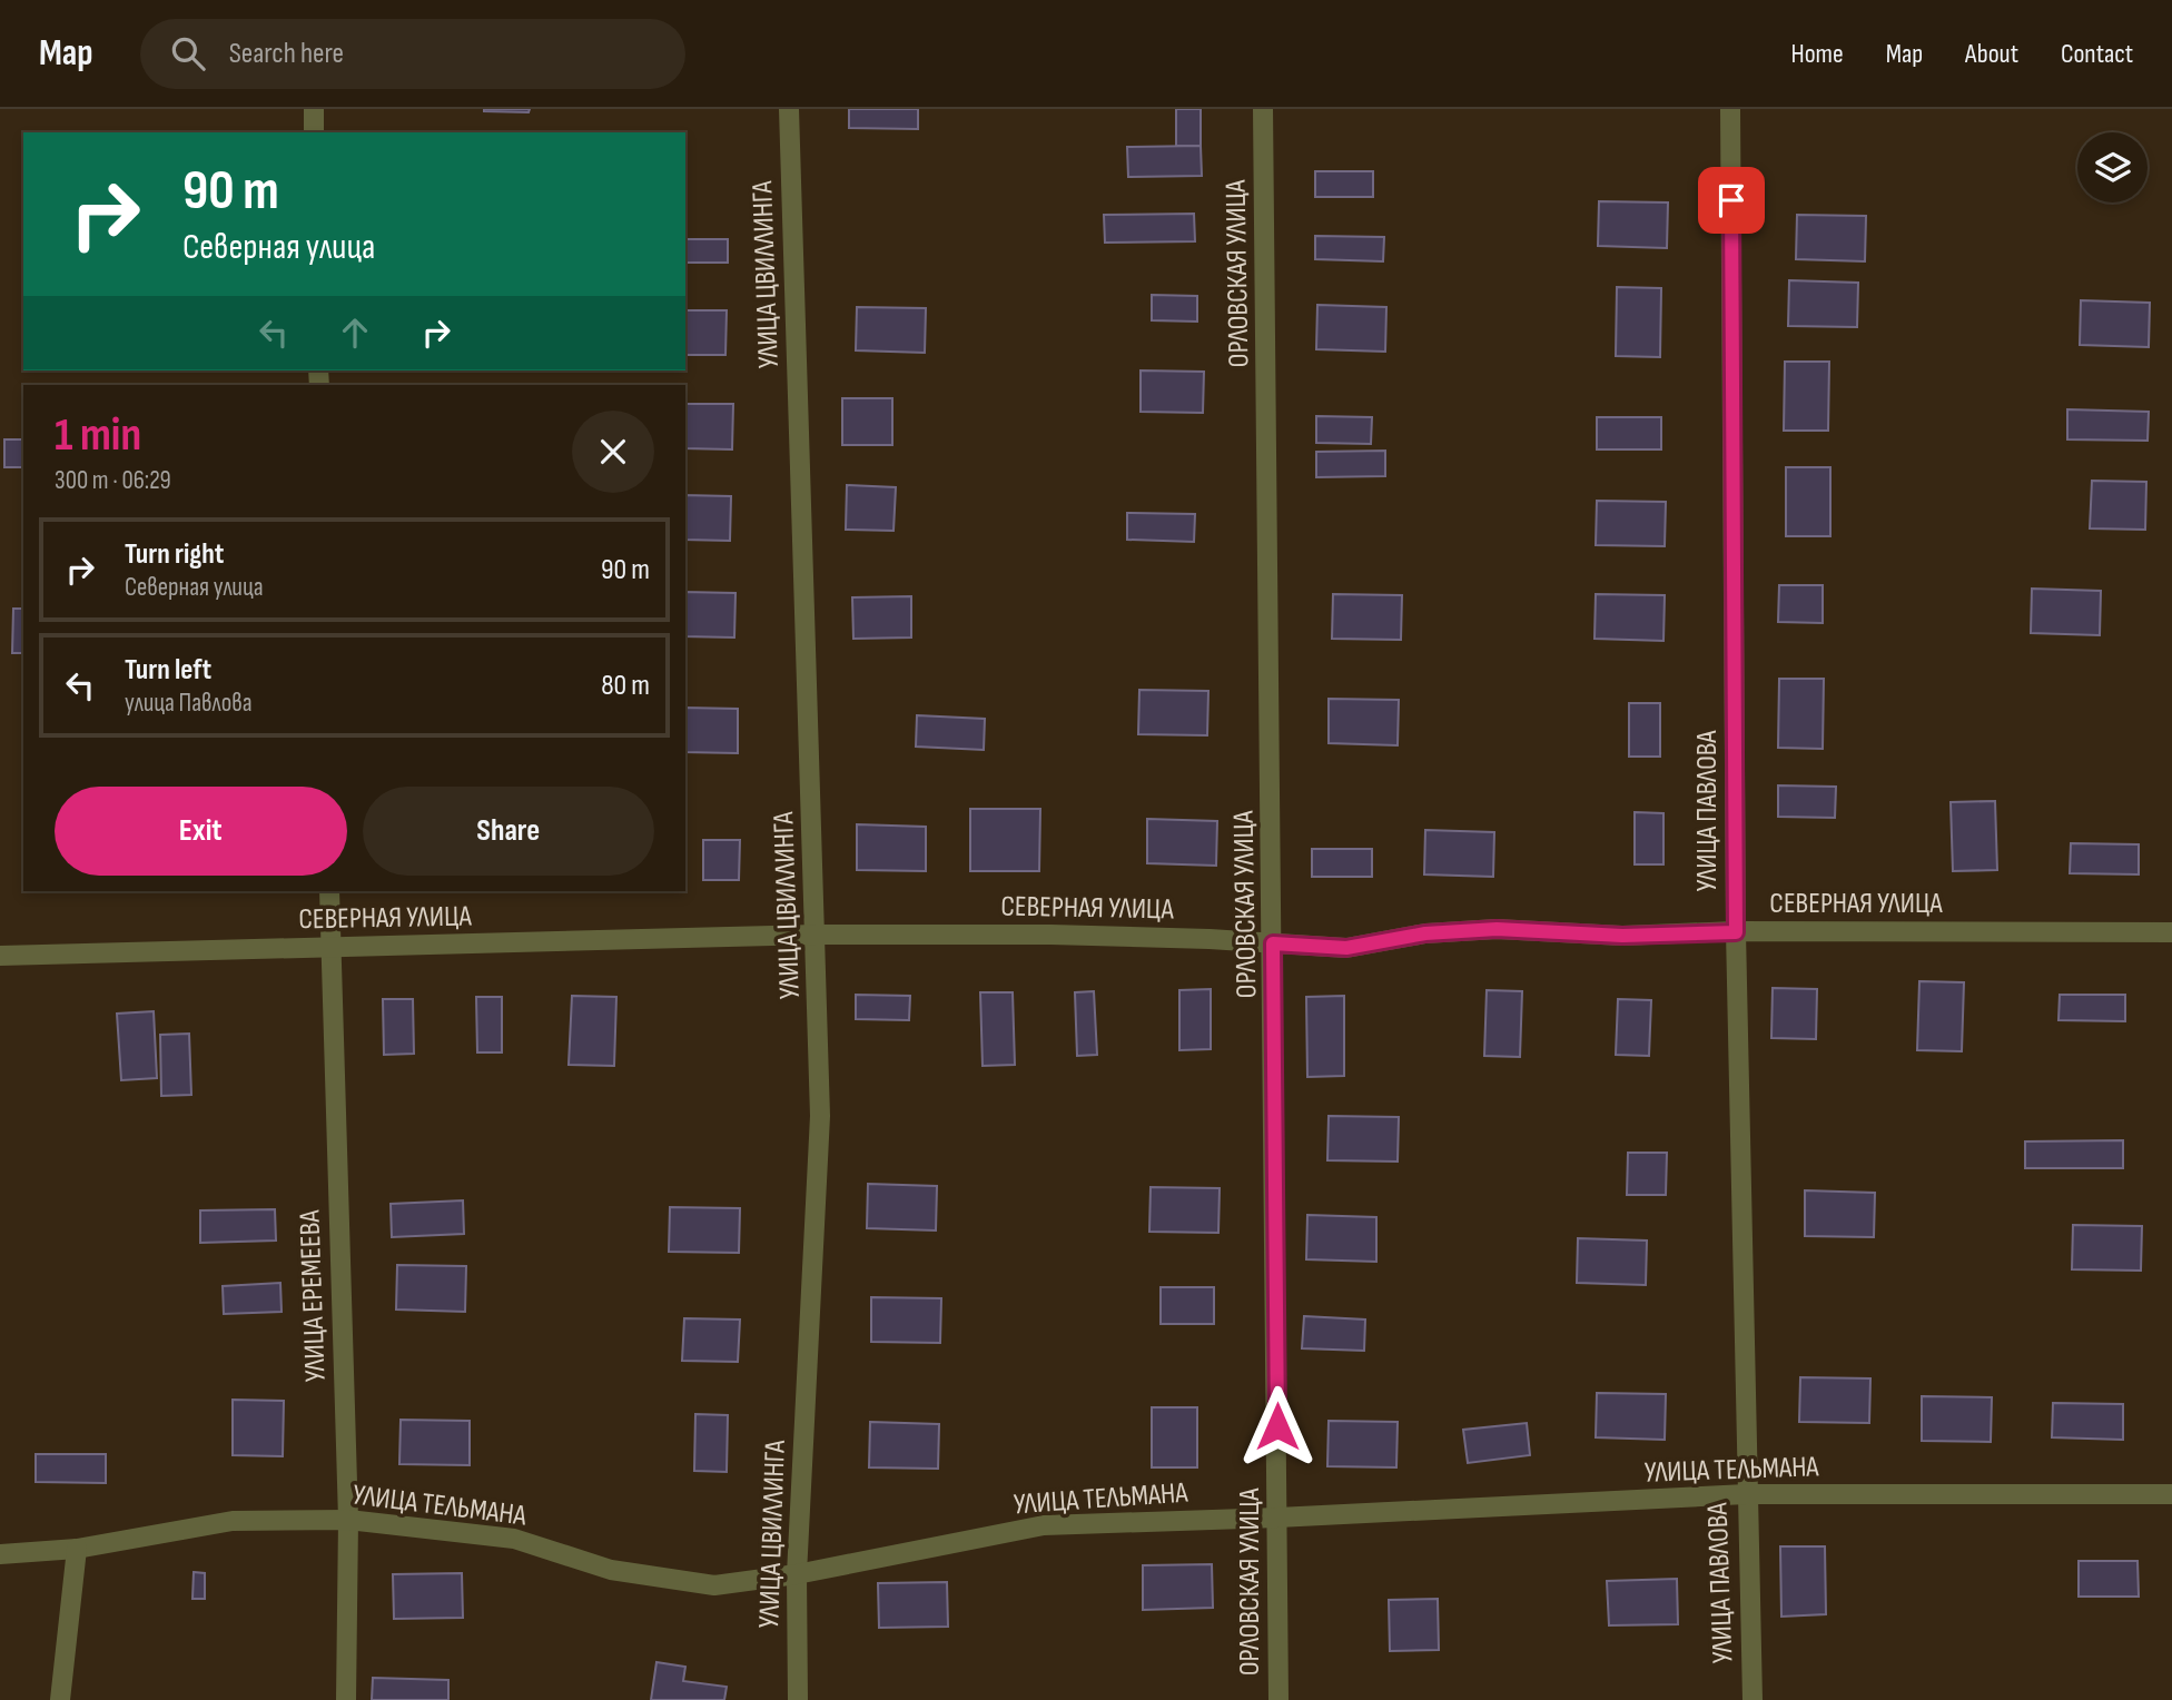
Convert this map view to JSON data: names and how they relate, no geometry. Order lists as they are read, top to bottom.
{
  "streets": {
    "street": [
      "ОРЛОВСКАЯ УЛИЦА",
      "УЛИЦА ЦВИЛЛИНГА",
      "УЛИЦА ПАВЛОВА",
      "СЕВЕРНАЯ УЛИЦА",
      "УЛИЦА ЕРЕМЕЕВА",
      "УЛИЦА ТЕЛЬМАНА"
    ]
  },
  "crossings": [
    ["ОРЛОВСКАЯ УЛИЦА", "СЕВЕРНАЯ УЛИЦА"],
    ["ОРЛОВСКАЯ УЛИЦА", "УЛИЦА ТЕЛЬМАНА"],
    ["УЛИЦА ЦВИЛЛИНГА", "СЕВЕРНАЯ УЛИЦА"],
    ["УЛИЦА ЦВИЛЛИНГА", "УЛИЦА ТЕЛЬМАНА"],
    ["УЛИЦА ПАВЛОВА", "СЕВЕРНАЯ УЛИЦА"],
    ["УЛИЦА ПАВЛОВА", "УЛИЦА ТЕЛЬМАНА"],
    ["СЕВЕРНАЯ УЛИЦА", "УЛИЦА ЕРЕМЕЕВА"],
    ["УЛИЦА ЕРЕМЕЕВА", "УЛИЦА ТЕЛЬМАНА"]
  ],
  "page": {
    "header": "Map",
    "search": "Search here",
    "nav": [
      "Home",
      "Map",
      "About",
      "Contact"
    ],
    "turn": ["90 m", "Северная улица"],
    "heading": ["1 min", "300 m · 06:29"],
    "list": [
      {
        "name": "Turn right",
        "note": "Северная улица",
        "value": "90 m"
      },
      {
        "name": "Turn left",
        "note": "улица Павлова",
        "value": "80 m"
      }
    ],
    "buttons": ["Exit", "Share"]
  }
}
